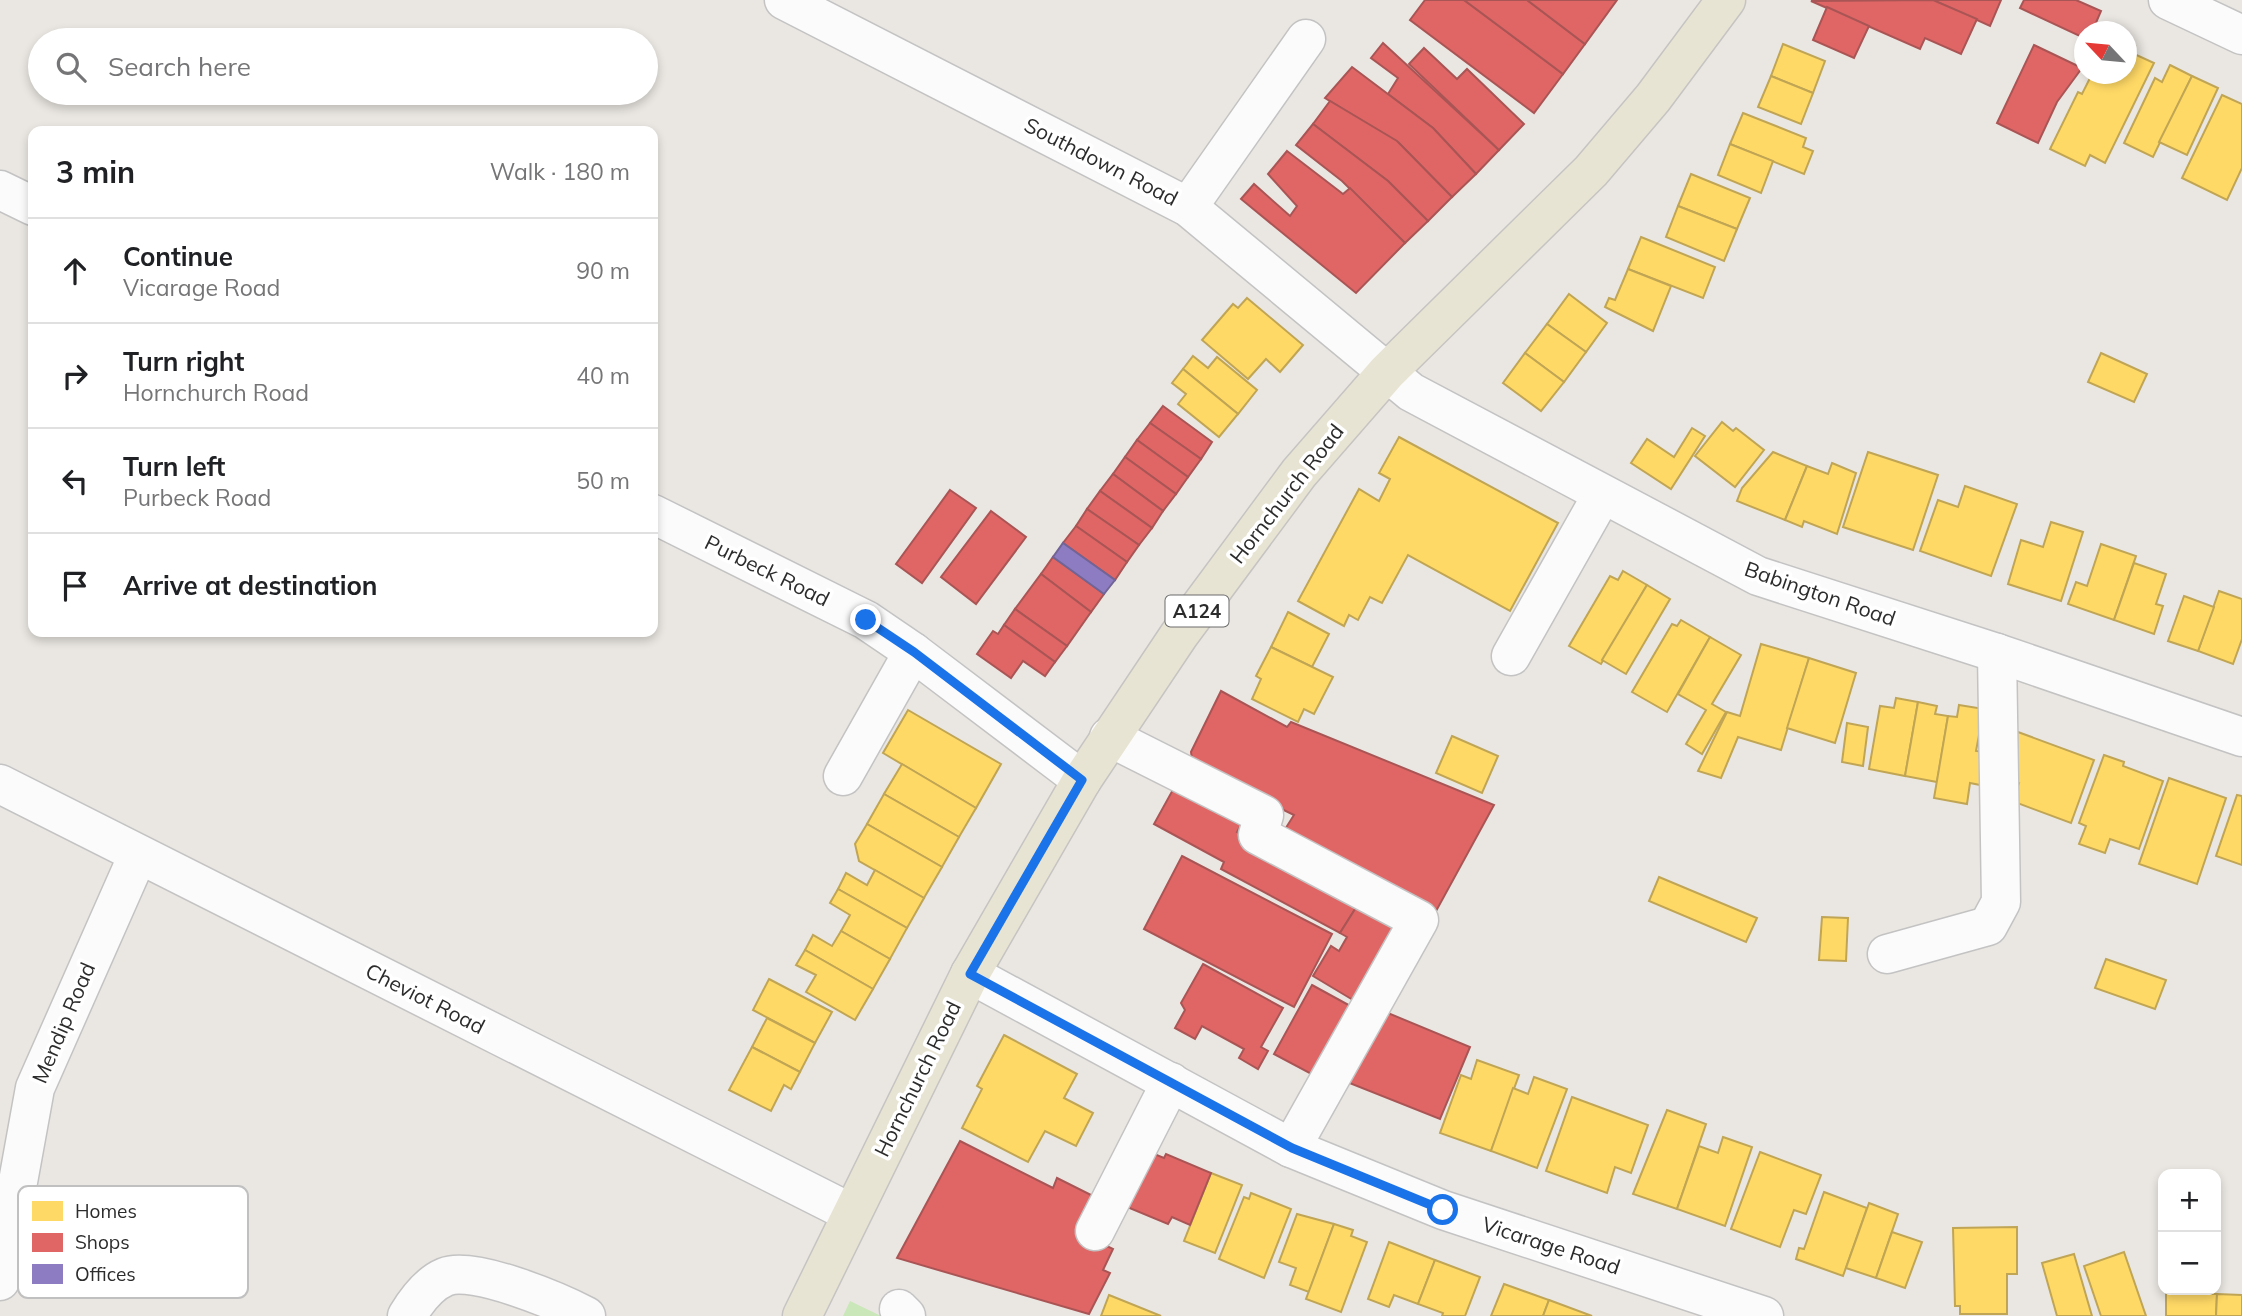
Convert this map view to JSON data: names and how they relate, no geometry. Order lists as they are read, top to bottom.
{
  "streets": {
    "main road": ["Hornchurch Road", "A124"],
    "street": [
      "Southdown Road",
      "Purbeck Road",
      "Babington Road",
      "Cheviot Road",
      "Mendip Road",
      "Vicarage Road"
    ]
  },
  "crossings": [
    ["Southdown Road", "Hornchurch Road"],
    ["Southdown Road", "Babington Road"],
    ["Hornchurch Road", "Purbeck Road"],
    ["Hornchurch Road", "Babington Road"],
    ["Hornchurch Road", "Cheviot Road"],
    ["Hornchurch Road", "Vicarage Road"],
    ["Cheviot Road", "Mendip Road"]
  ],
  "legend": ["Homes", "Shops", "Offices"],
  "north": "top left",
  "page": {
    "search": "Search here",
    "heading": ["3 min", "Walk · 180 m"],
    "list": [
      ["Continue", "Vicarage Road", "90 m"],
      ["Turn right", "Hornchurch Road", "40 m"],
      ["Turn left", "Purbeck Road", "50 m"],
      "Arrive at destination"
    ],
    "map_buttons": ["+", "−"]
  }
}
